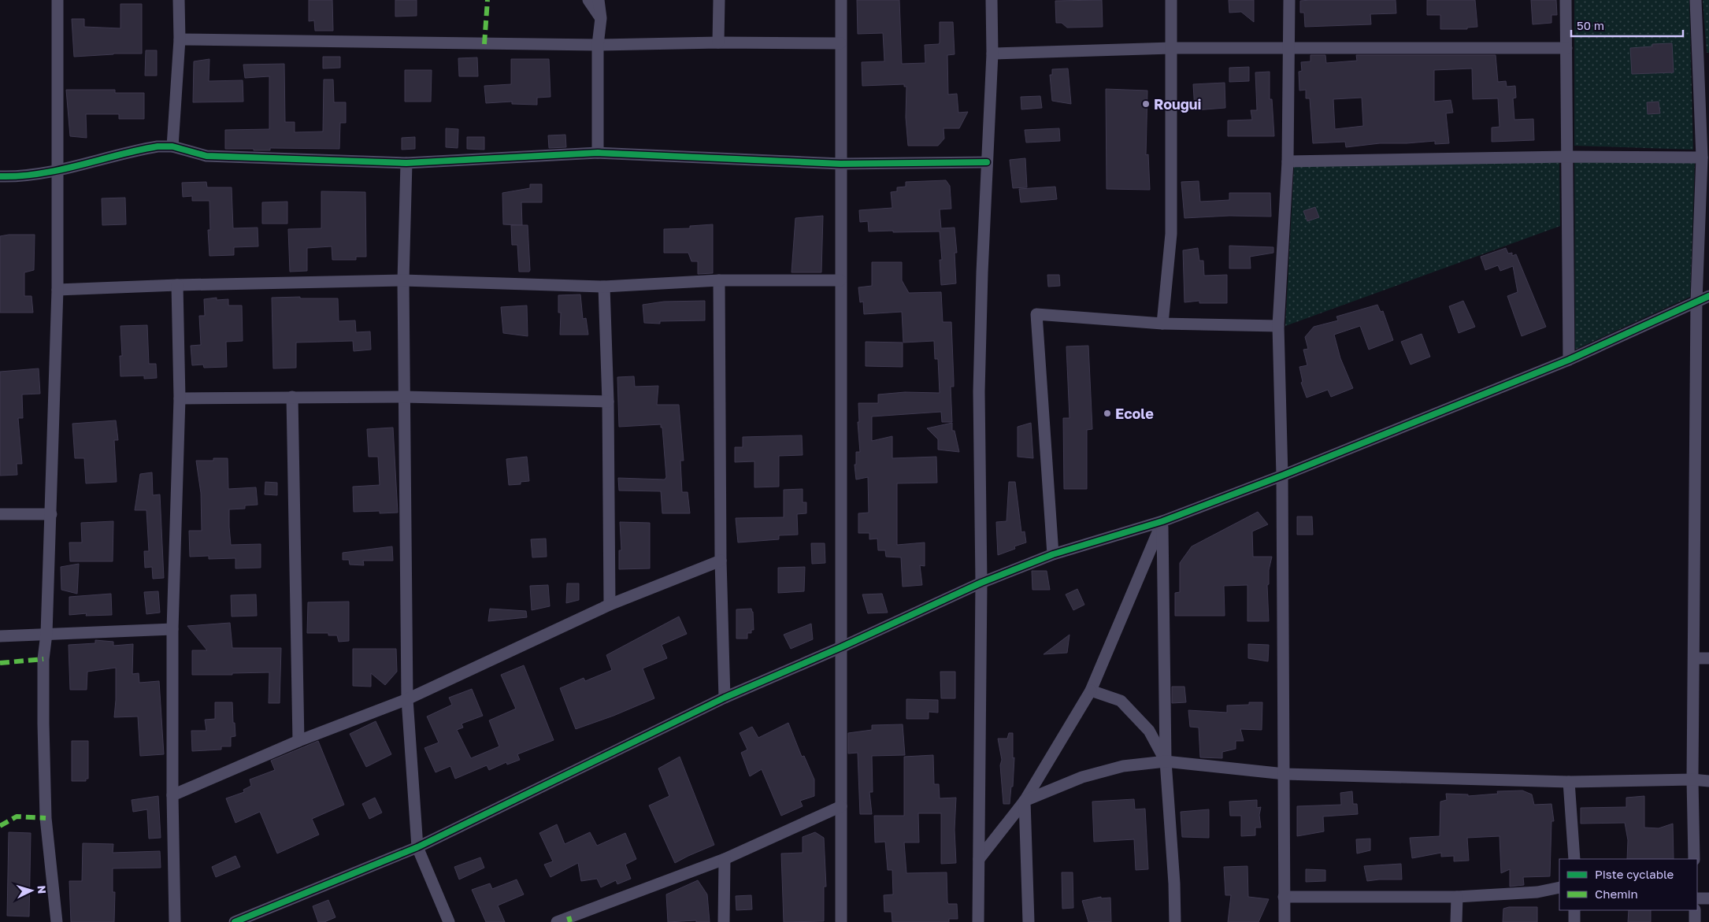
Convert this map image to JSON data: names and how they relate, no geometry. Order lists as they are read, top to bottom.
{
  "places": ["Rougui", "Ecole"],
  "legend": ["Piste cyclable", "Chemin"],
  "scale_bar": "50 m",
  "north": "right"
}
